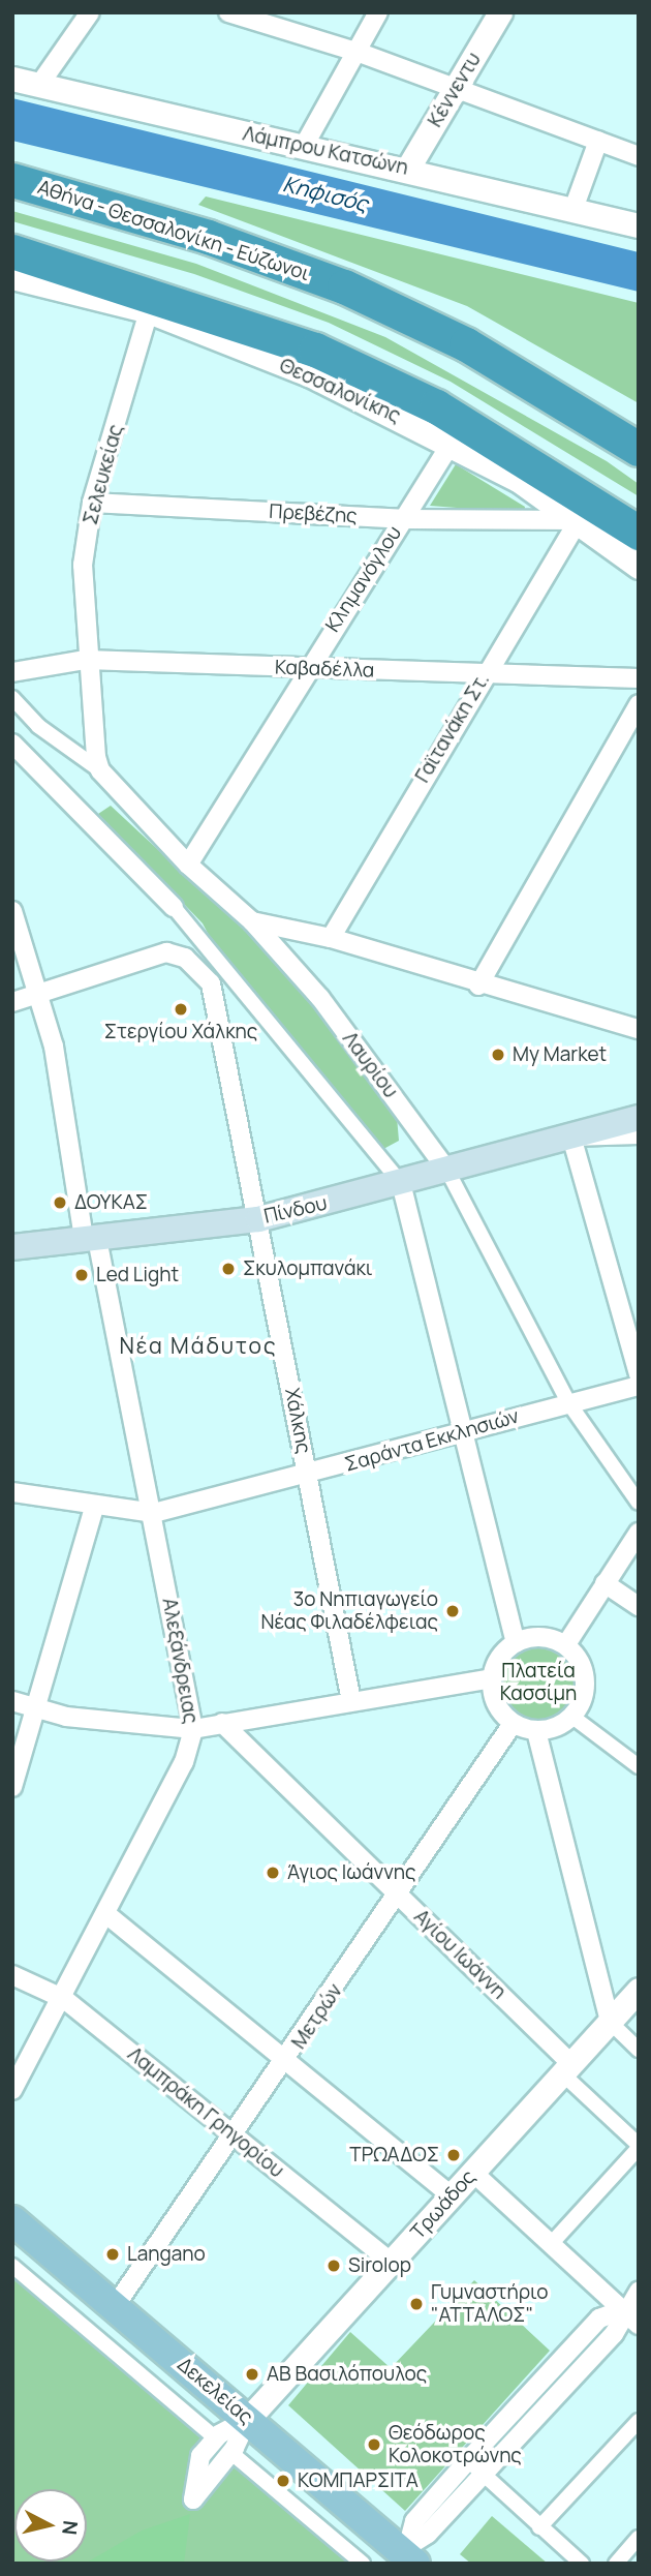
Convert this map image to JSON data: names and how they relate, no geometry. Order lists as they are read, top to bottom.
{
  "streets": {
    "highway": ["Αθήνα - Θεσσαλονίκη - Εύζωνοι"],
    "main road": ["Πίνδου", "Δεκελείας"],
    "street": [
      "Κέννεντυ",
      "Λάμπρου Κατσώνη",
      "Θεσσαλονίκης",
      "Σελευκείας",
      "Πρεβέζης",
      "Κλημανόγλου",
      "Καβαδέλλα",
      "Γαϊτανάκη Στ.",
      "Λαυρίου",
      "Χάλκης",
      "Σαράντα Εκκλησιών",
      "Αλεξάνδρειας",
      "Αγίου Ιωάννη",
      "Μετρών",
      "Λαμπράκη Γρηγορίου",
      "Τρωάδος"
    ]
  },
  "crossings": [
    ["Κέννεντυ", "Λάμπρου Κατσώνη"],
    ["Θεσσαλονίκης", "Σελευκείας"],
    ["Θεσσαλονίκης", "Πρεβέζης"],
    ["Θεσσαλονίκης", "Κλημανόγλου"],
    ["Θεσσαλονίκης", "Γαϊτανάκη Στ."],
    ["Σελευκείας", "Πρεβέζης"],
    ["Σελευκείας", "Καβαδέλλα"],
    ["Σελευκείας", "Λαυρίου"],
    ["Πρεβέζης", "Κλημανόγλου"],
    ["Πρεβέζης", "Γαϊτανάκη Στ."],
    ["Κλημανόγλου", "Καβαδέλλα"],
    ["Κλημανόγλου", "Λαυρίου"],
    ["Καβαδέλλα", "Γαϊτανάκη Στ."],
    ["Λαυρίου", "Πίνδου"],
    ["Λαυρίου", "Σαράντα Εκκλησιών"],
    ["Πίνδου", "Χάλκης"],
    ["Πίνδου", "Αλεξάνδρειας"],
    ["Χάλκης", "Σαράντα Εκκλησιών"],
    ["Χάλκης", "Αλεξάνδρειας"],
    ["Σαράντα Εκκλησιών", "Αλεξάνδρειας"],
    ["Αλεξάνδρειας", "Λαμπράκη Γρηγορίου"],
    ["Αγίου Ιωάννη", "Μετρών"],
    ["Αγίου Ιωάννη", "Τρωάδος"],
    ["Μετρών", "Λαμπράκη Γρηγορίου"],
    ["Μετρών", "Δεκελείας"],
    ["Λαμπράκη Γρηγορίου", "Τρωάδος"],
    ["Τρωάδος", "Δεκελείας"]
  ],
  "districts": ["Νέα Μάδυτος"],
  "water": ["Κηφισός"],
  "parks": ["Πλατεία Κασσίμη"],
  "places": [
    "Στεργίου Χάλκης",
    "My Market",
    "ΔΟΥΚΑΣ",
    "Σκυλομπανάκι",
    "Led Light",
    "3ο Νηπιαγωγείο Νέας Φιλαδέλφειας",
    "Άγιος Ιωάννης",
    "ΤΡΩΑΔΟΣ",
    "Langano",
    "Sirolop",
    "Γυμναστήριο \"ΑΤΤΑΛΟΣ\"",
    "ΑΒ Βασιλόπουλος",
    "Θεόδωρος Κολοκοτρώνης",
    "ΚΟΜΠΑΡΣΙΤΑ"
  ],
  "north": "right"
}
